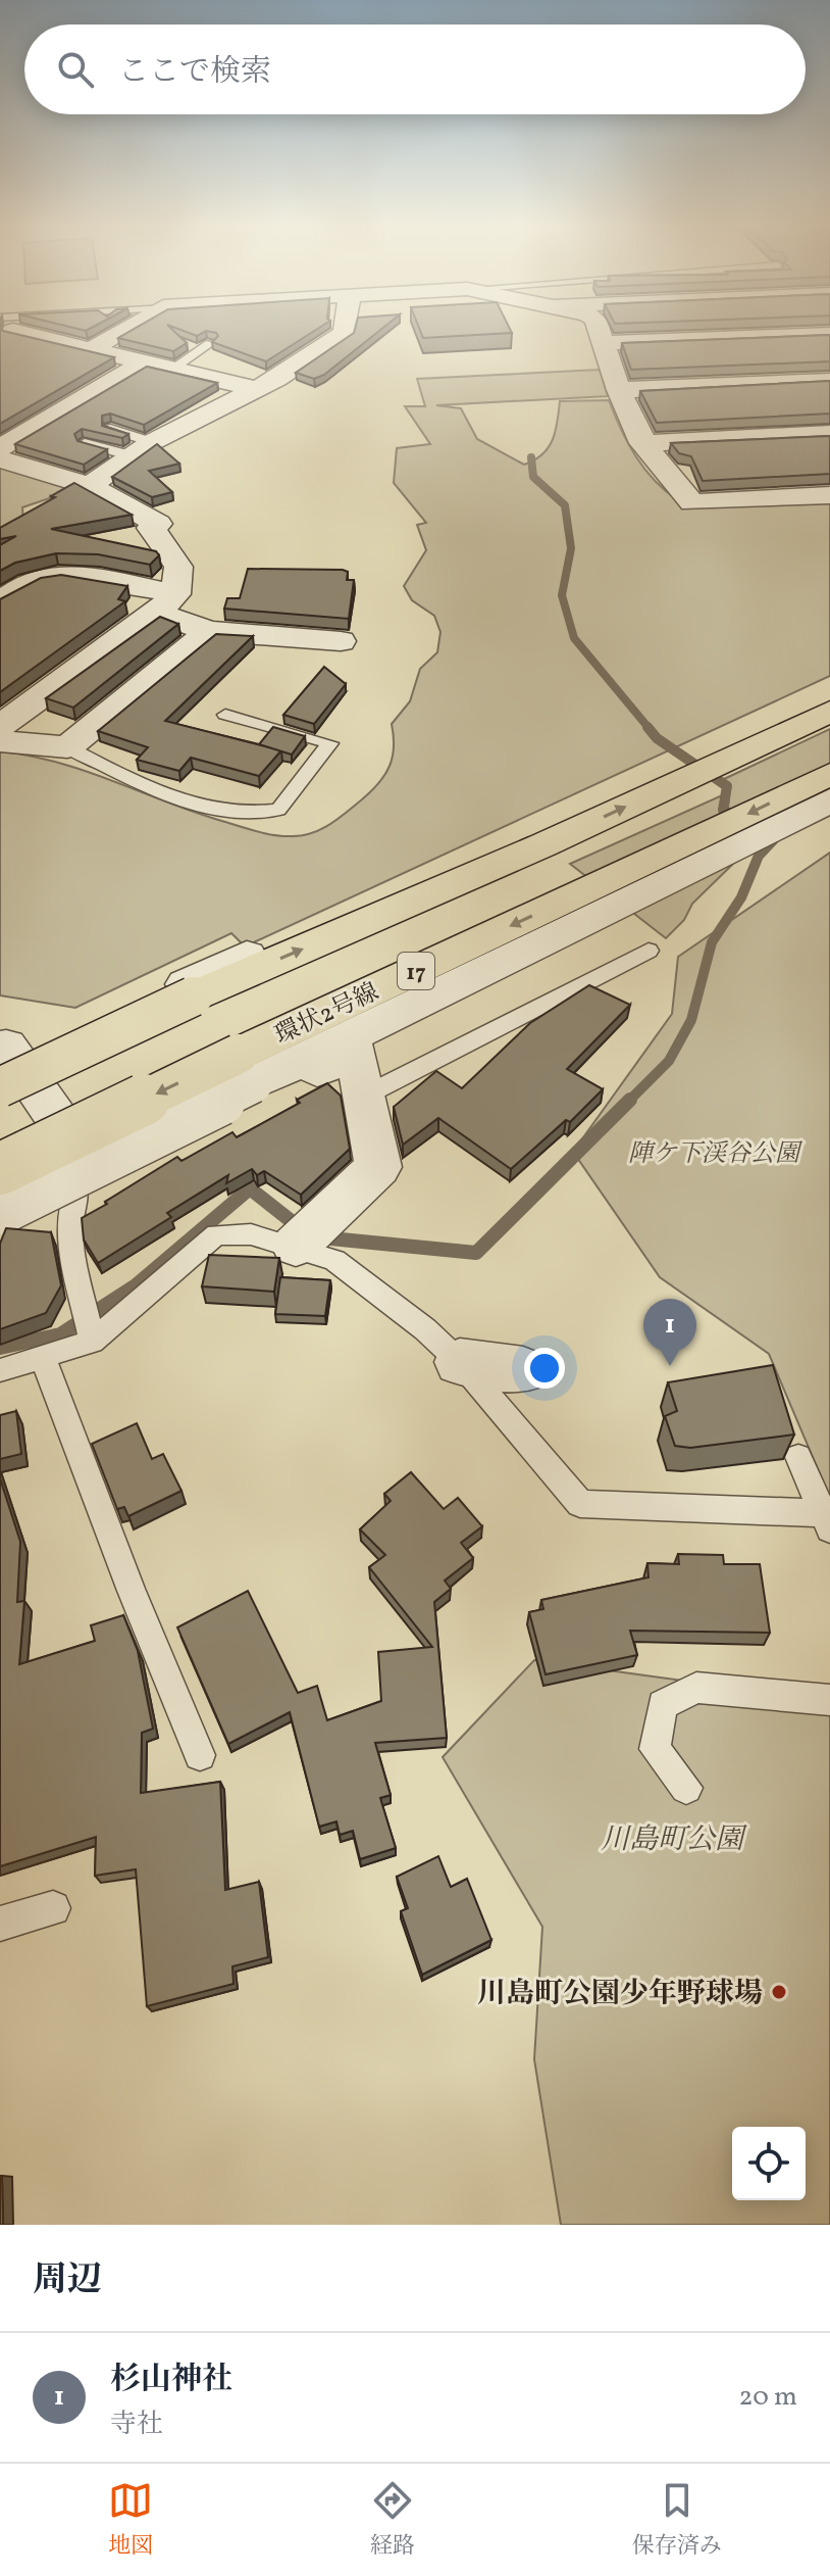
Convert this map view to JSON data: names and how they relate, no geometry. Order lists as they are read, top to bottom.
{
  "parks": ["陣ケ下渓谷公園", "川島町公園"],
  "places": ["川島町公園少年野球場"],
  "page": {
    "search": "ここで検索",
    "pins": "1",
    "heading": "周辺",
    "list": [
      {
        "mark": "1",
        "name": "杉山神社",
        "note": "寺社",
        "value": "20 m"
      }
    ],
    "nav": ["地図", "経路", "保存済み"]
  }
}
